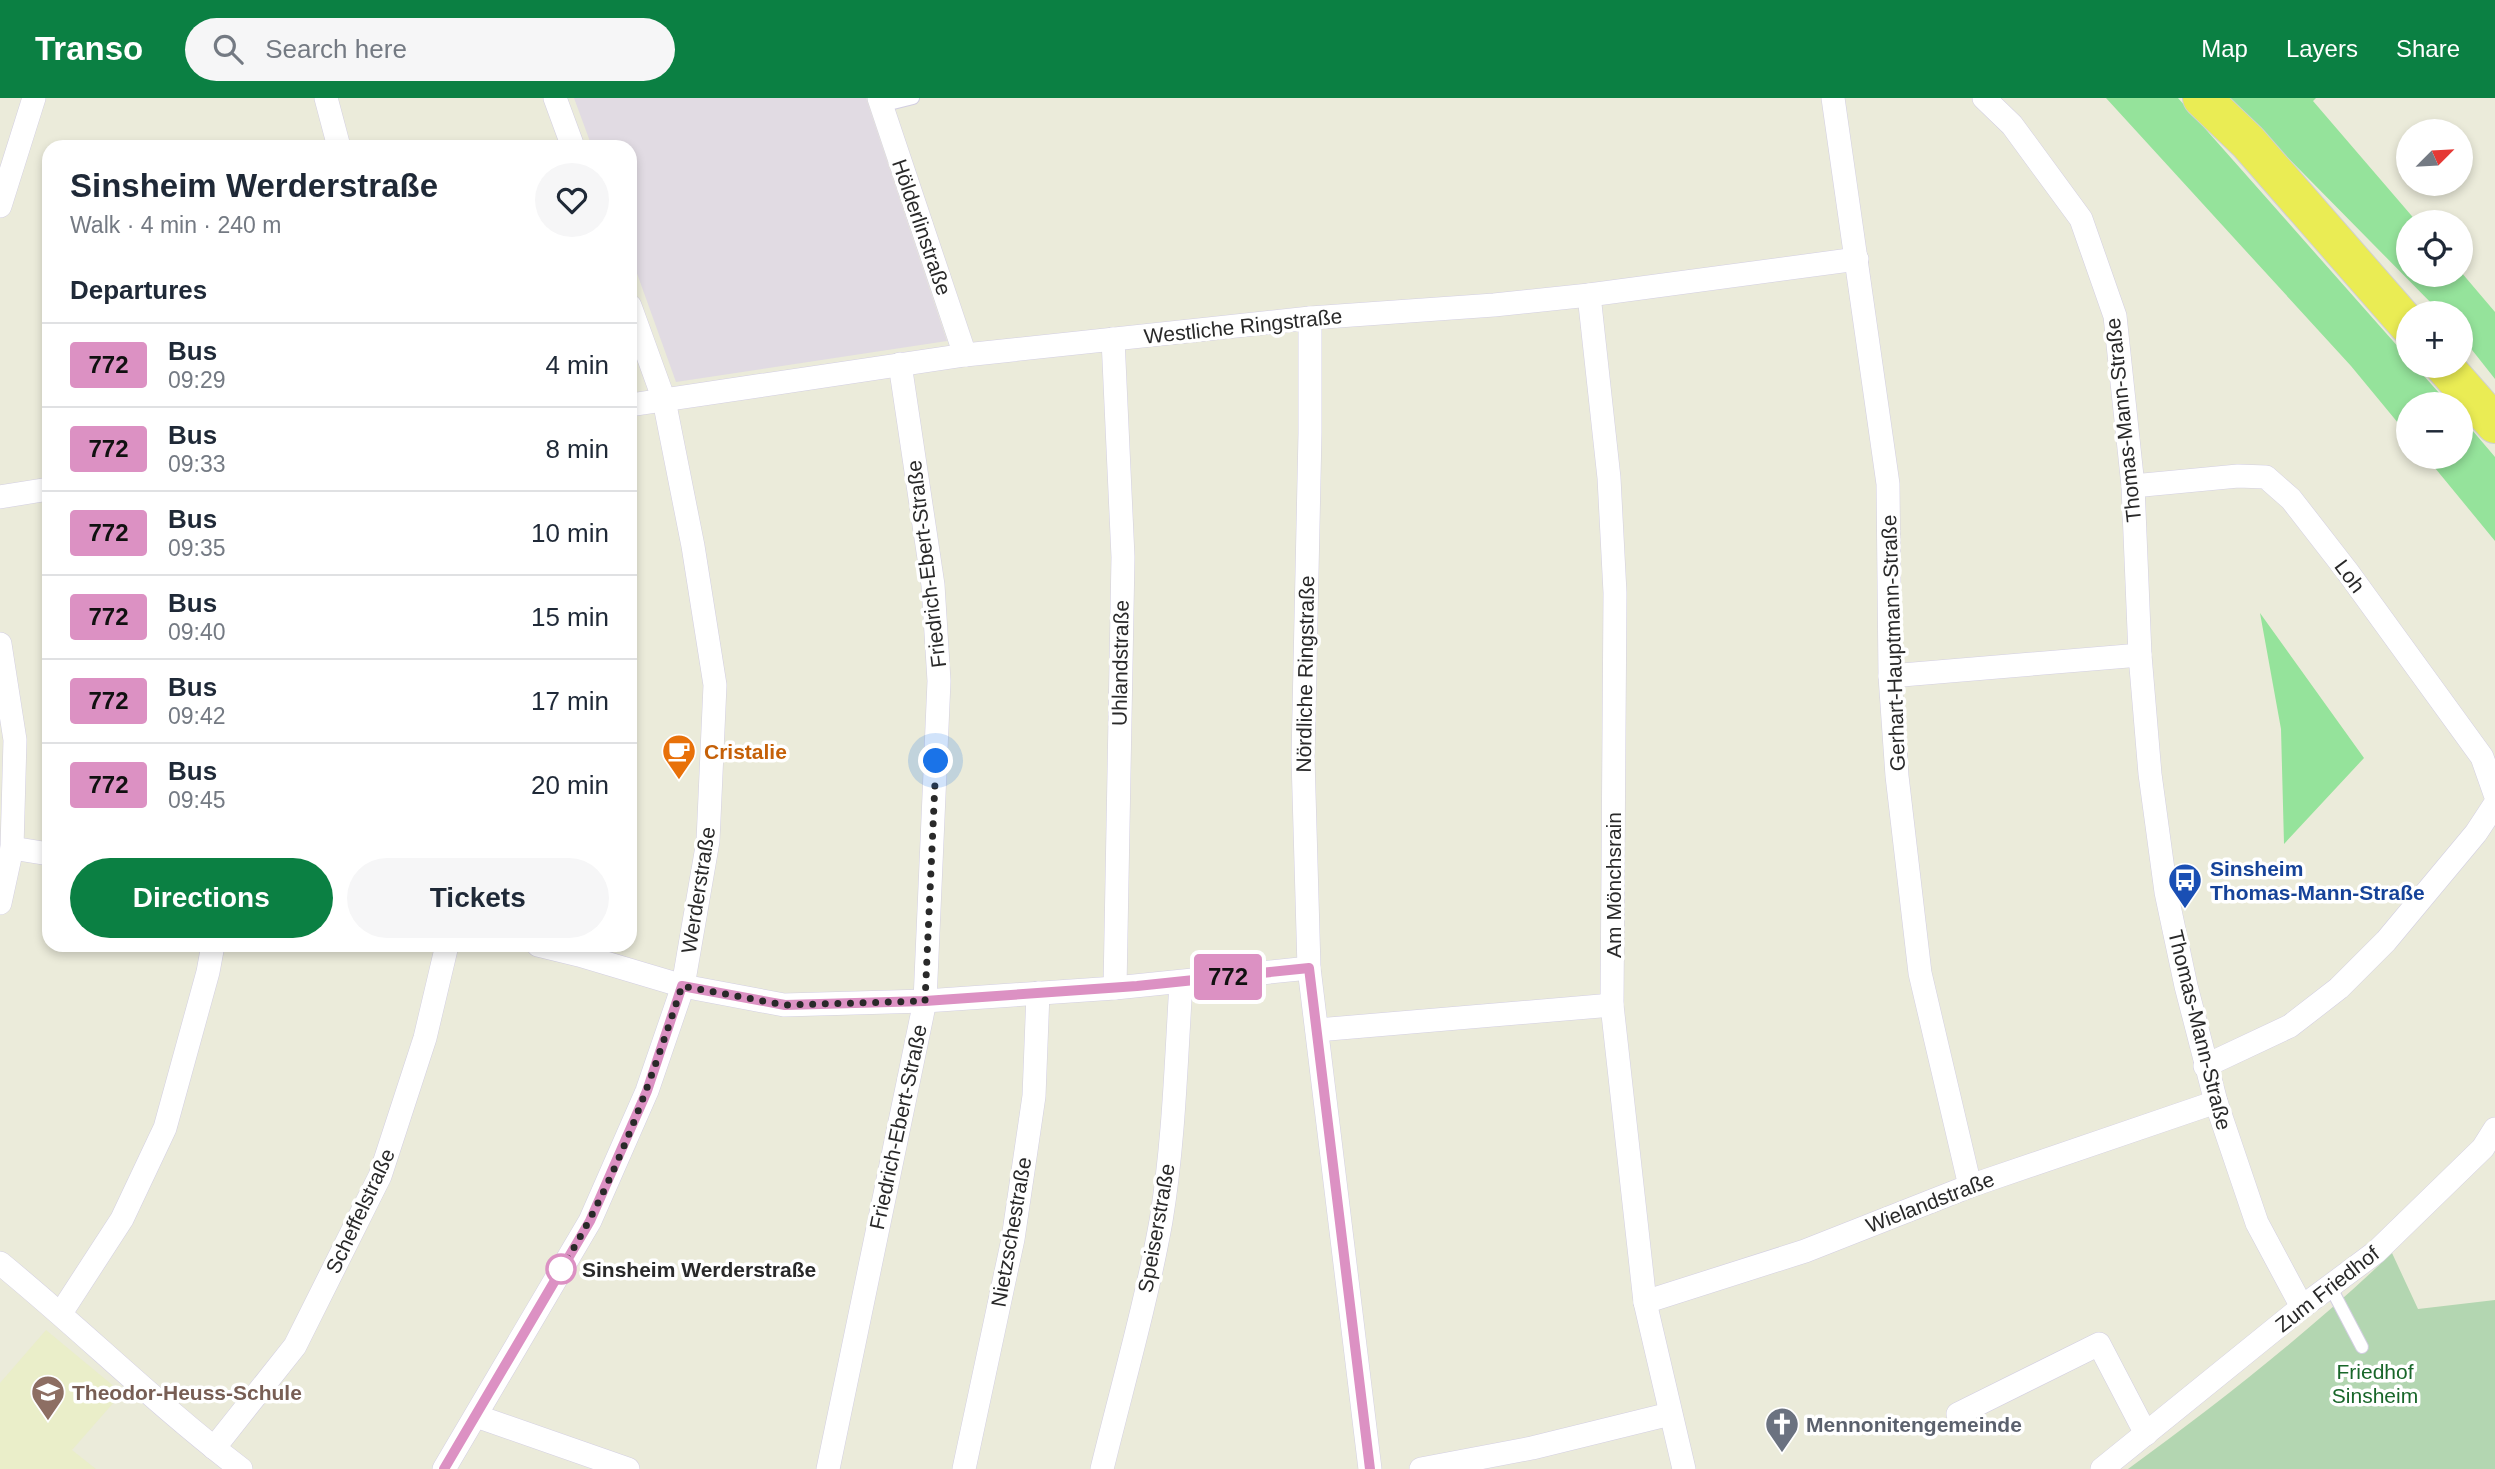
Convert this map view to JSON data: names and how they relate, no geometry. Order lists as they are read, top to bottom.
{
  "streets": {
    "street": [
      "Hölderlinstraße",
      "Westliche Ringstraße",
      "Thomas-Mann-Straße",
      "Friedrich-Ebert-Straße",
      "Loh",
      "Gerhart-Hauptmann-Straße",
      "Uhlandstraße",
      "Nördliche Ringstraße",
      "Am Mönchsrain",
      "Werderstraße",
      "Wielandstraße",
      "Scheffelstraße",
      "Speiserstraße",
      "Nietzschestraße",
      "Zum Friedhof"
    ]
  },
  "crossings": [
    ["Hölderlinstraße", "Westliche Ringstraße"],
    ["Westliche Ringstraße", "Friedrich-Ebert-Straße"],
    ["Westliche Ringstraße", "Gerhart-Hauptmann-Straße"],
    ["Westliche Ringstraße", "Uhlandstraße"],
    ["Westliche Ringstraße", "Nördliche Ringstraße"],
    ["Westliche Ringstraße", "Am Mönchsrain"],
    ["Westliche Ringstraße", "Werderstraße"],
    ["Thomas-Mann-Straße", "Loh"],
    ["Thomas-Mann-Straße", "Wielandstraße"],
    ["Thomas-Mann-Straße", "Zum Friedhof"],
    ["Gerhart-Hauptmann-Straße", "Wielandstraße"],
    ["Am Mönchsrain", "Wielandstraße"]
  ],
  "parks": ["Friedhof Sinsheim"],
  "places": {
    "cafe": ["Cristalie"],
    "bus stop": ["Sinsheim Thomas-Mann-Straße"],
    "other": ["Sinsheim Werderstraße"],
    "school or university": ["Theodor-Heuss-Schule"],
    "church": ["Mennonitengemeinde"]
  },
  "lines": ["bus line 772"],
  "north": "top right",
  "page": {
    "header": "Transo",
    "search": "Search here",
    "nav": ["Map", "Layers", "Share"],
    "on_map": "772",
    "map_buttons": ["+", "−"],
    "heading": [
      ["Sinsheim Werderstraße", "Walk · 4 min · 240 m"],
      "Departures"
    ],
    "list": [
      {
        "mark": "772",
        "name": "Bus",
        "note": "09:29",
        "value": "4 min"
      },
      {
        "mark": "772",
        "name": "Bus",
        "note": "09:33",
        "value": "8 min"
      },
      {
        "mark": "772",
        "name": "Bus",
        "note": "09:35",
        "value": "10 min"
      },
      {
        "mark": "772",
        "name": "Bus",
        "note": "09:40",
        "value": "15 min"
      },
      {
        "mark": "772",
        "name": "Bus",
        "note": "09:42",
        "value": "17 min"
      },
      {
        "mark": "772",
        "name": "Bus",
        "note": "09:45",
        "value": "20 min"
      }
    ],
    "buttons": ["Directions", "Tickets"]
  }
}
